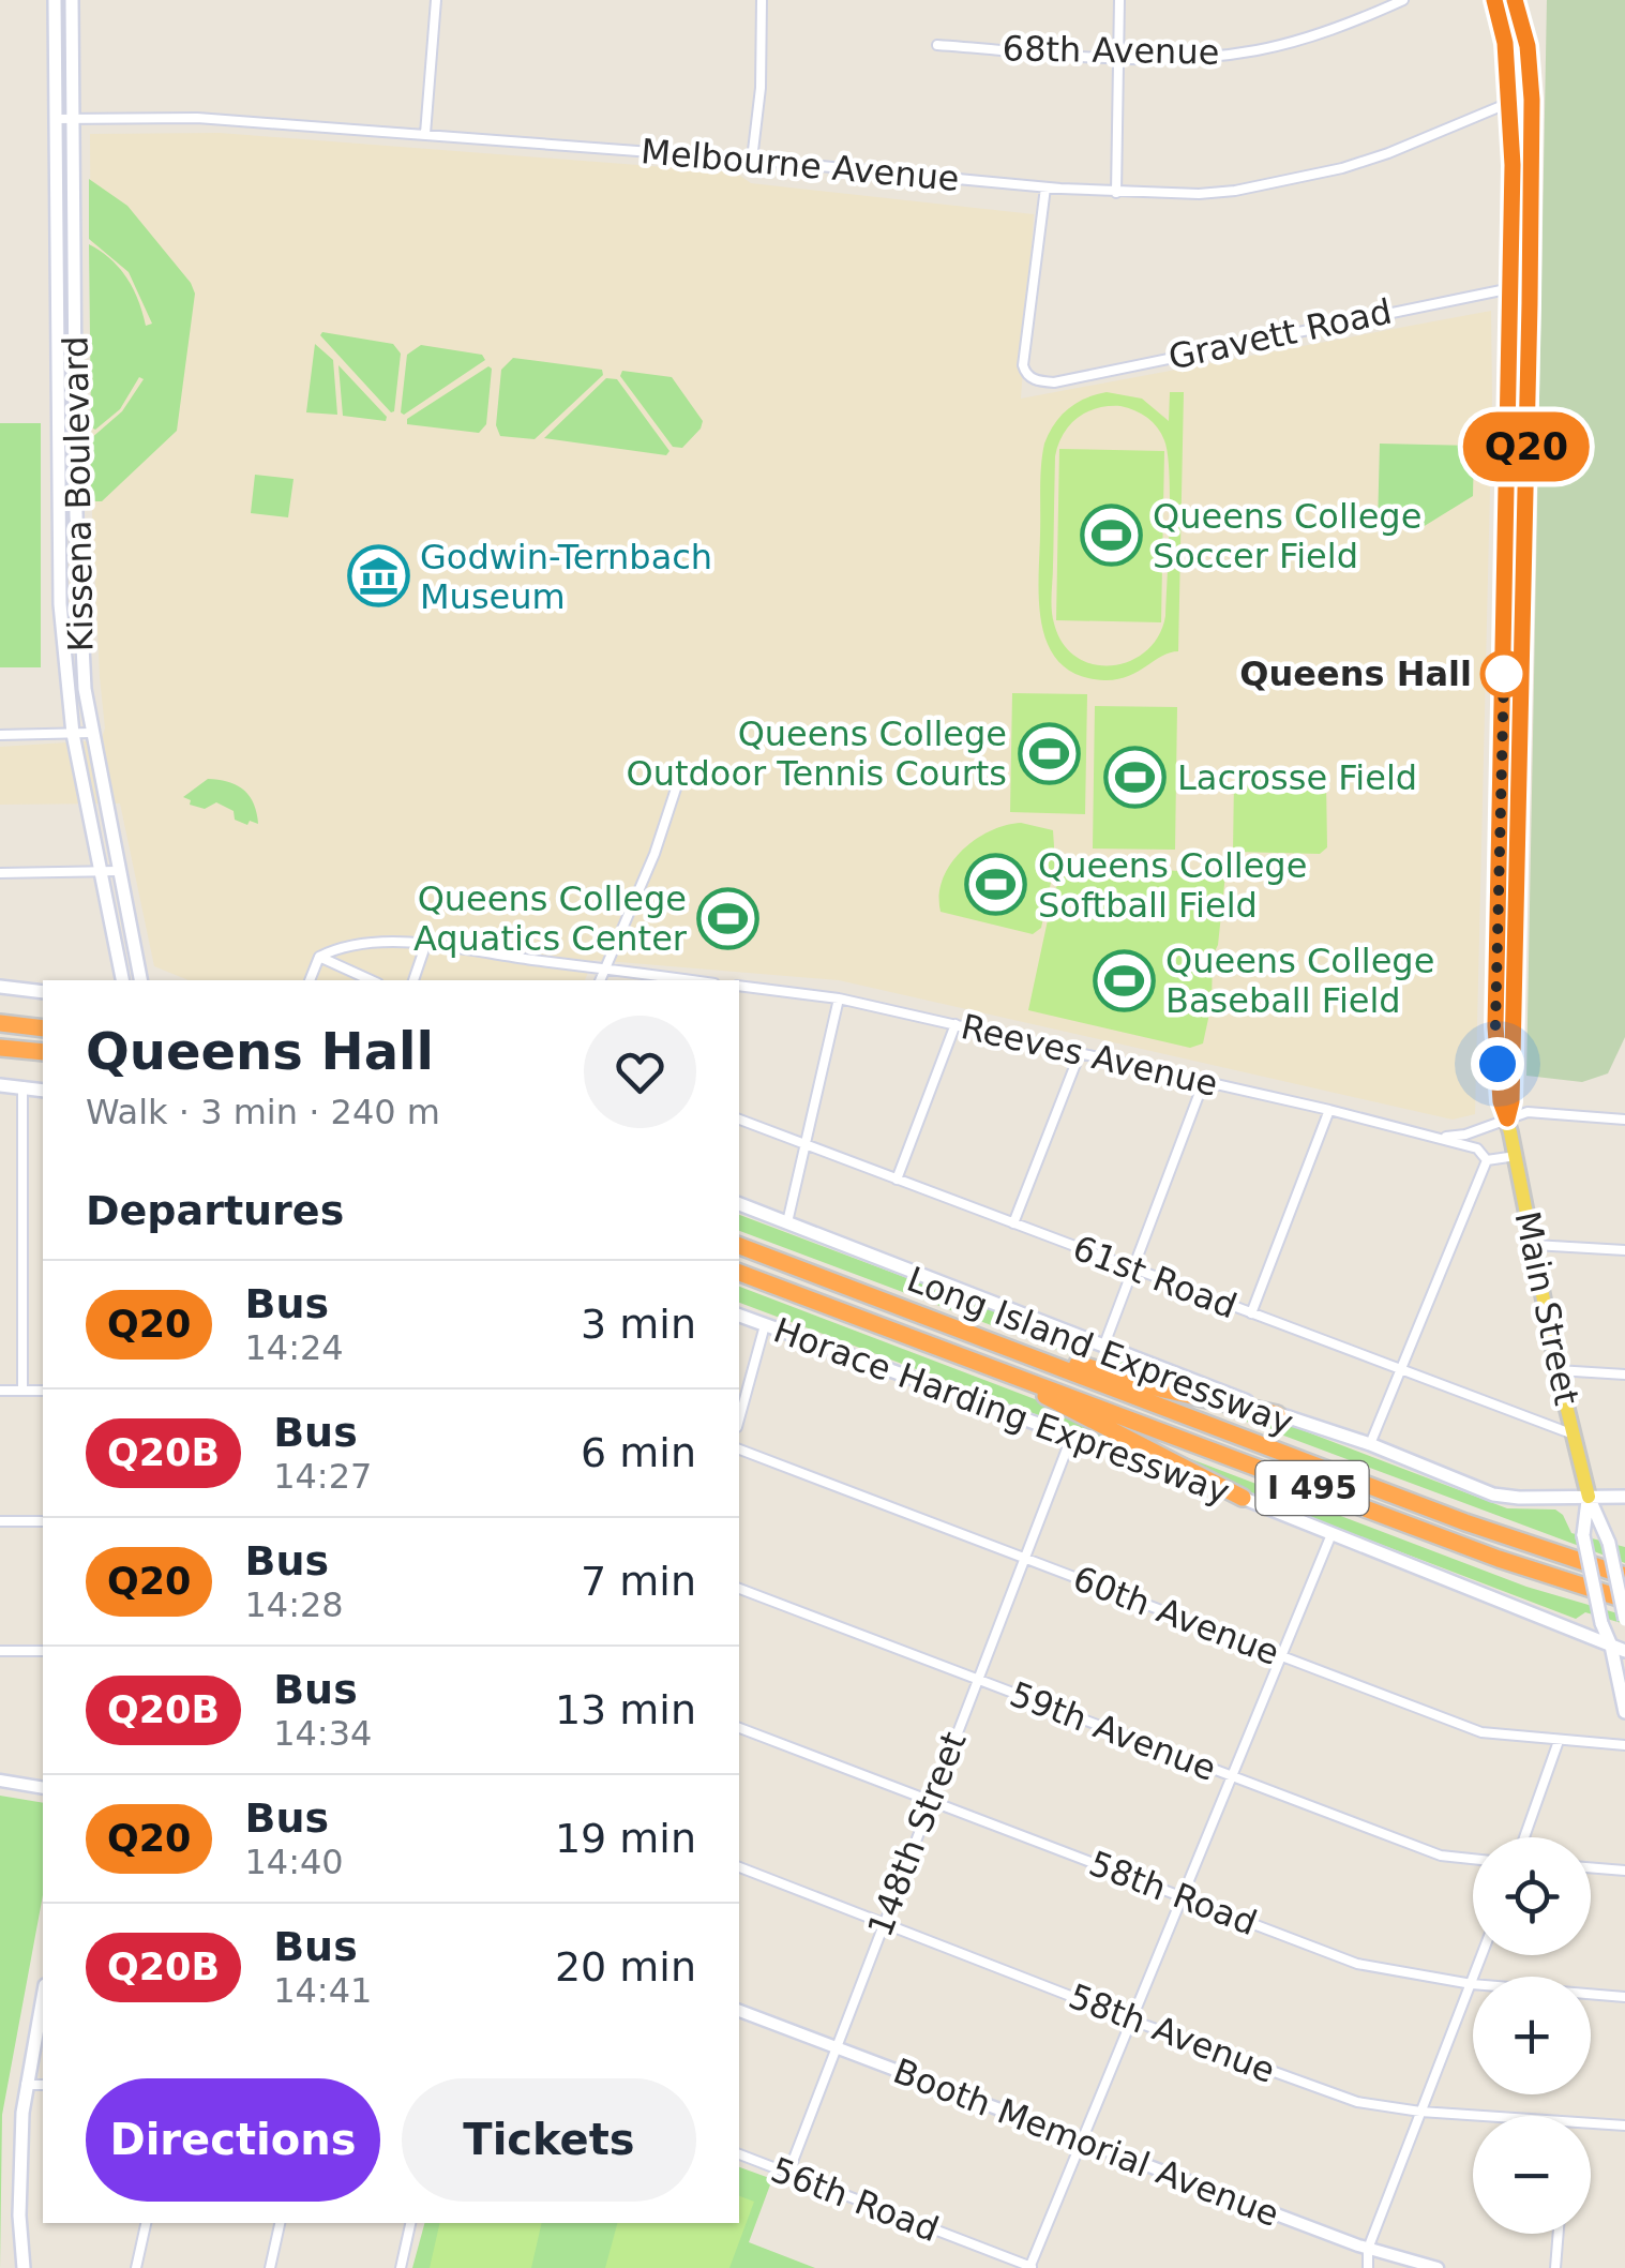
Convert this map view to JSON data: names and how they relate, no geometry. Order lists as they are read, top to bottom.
{
  "streets": {
    "highway": ["Long Island Expressway", "I 495"],
    "main road": ["Kissena Boulevard", "Main Street", "Horace Harding Expressway"],
    "street": [
      "68th Avenue",
      "Melbourne Avenue",
      "Gravett Road",
      "Reeves Avenue",
      "61st Road",
      "60th Avenue",
      "59th Avenue",
      "148th Street",
      "58th Road",
      "58th Avenue",
      "Booth Memorial Avenue",
      "56th Road"
    ]
  },
  "crossings": [
    ["Melbourne Avenue", "Gravett Road"],
    ["Melbourne Avenue", "Kissena Boulevard"],
    ["Melbourne Avenue", "Main Street"],
    ["Gravett Road", "Main Street"],
    ["Reeves Avenue", "Main Street"],
    ["61st Road", "Main Street"],
    ["Main Street", "Horace Harding Expressway"],
    ["Horace Harding Expressway", "148th Street"],
    ["60th Avenue", "148th Street"],
    ["59th Avenue", "148th Street"],
    ["148th Street", "58th Road"],
    ["148th Street", "58th Avenue"],
    ["148th Street", "Booth Memorial Avenue"],
    ["148th Street", "56th Road"]
  ],
  "places": {
    "sports": [
      "Queens College Soccer Field",
      "Queens College Outdoor Tennis Courts",
      "Lacrosse Field",
      "Queens College Softball Field",
      "Queens College Aquatics Center",
      "Queens College Baseball Field"
    ],
    "museum": ["Godwin-Ternbach Museum"],
    "other": ["Queens Hall"]
  },
  "lines": ["bus line Q20"],
  "page": {
    "on_map": "Q20",
    "heading": [
      ["Queens Hall", "Walk · 3 min · 240 m"],
      "Departures"
    ],
    "list": [
      {
        "mark": "Q20",
        "name": "Bus",
        "note": "14:24",
        "value": "3 min"
      },
      {
        "mark": "Q20B",
        "name": "Bus",
        "note": "14:27",
        "value": "6 min"
      },
      {
        "mark": "Q20",
        "name": "Bus",
        "note": "14:28",
        "value": "7 min"
      },
      {
        "mark": "Q20B",
        "name": "Bus",
        "note": "14:34",
        "value": "13 min"
      },
      {
        "mark": "Q20",
        "name": "Bus",
        "note": "14:40",
        "value": "19 min"
      },
      {
        "mark": "Q20B",
        "name": "Bus",
        "note": "14:41",
        "value": "20 min"
      }
    ],
    "map_buttons": ["+", "−"],
    "buttons": ["Directions", "Tickets"]
  }
}
